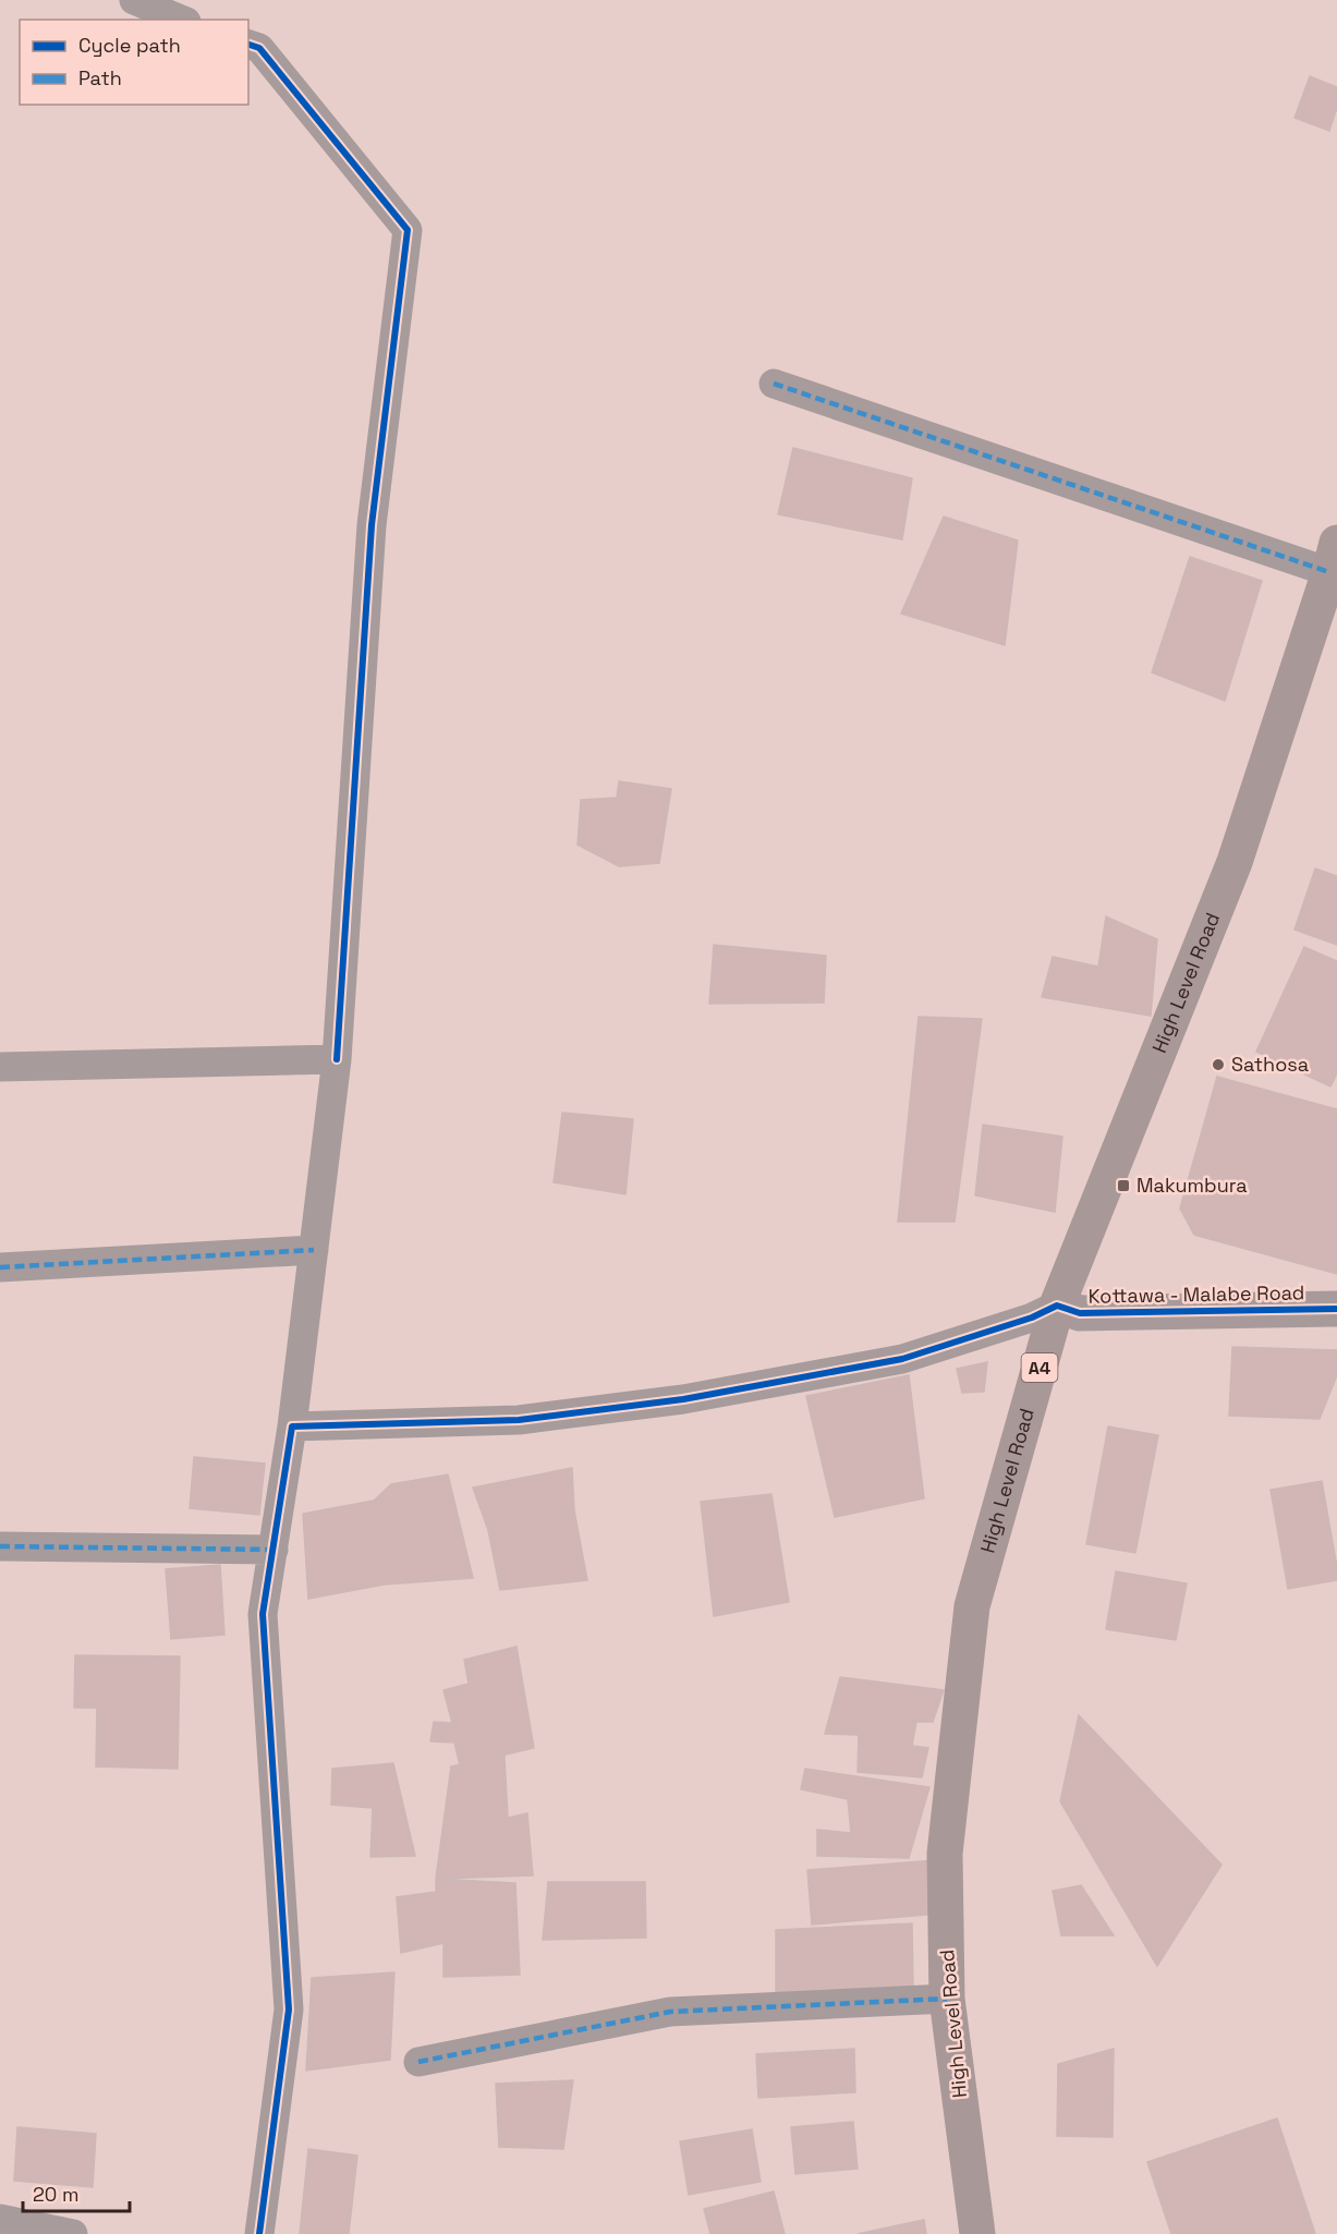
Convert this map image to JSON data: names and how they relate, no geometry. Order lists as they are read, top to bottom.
{
  "streets": {
    "highway": ["High Level Road", "A4"],
    "street": ["Kottawa - Malabe Road"]
  },
  "crossings": [
    ["High Level Road", "Kottawa - Malabe Road"]
  ],
  "places": {
    "other": ["Sathosa"],
    "transit": ["Makumbura"]
  },
  "legend": ["Cycle path", "Path"],
  "scale_bar": "20 m"
}
